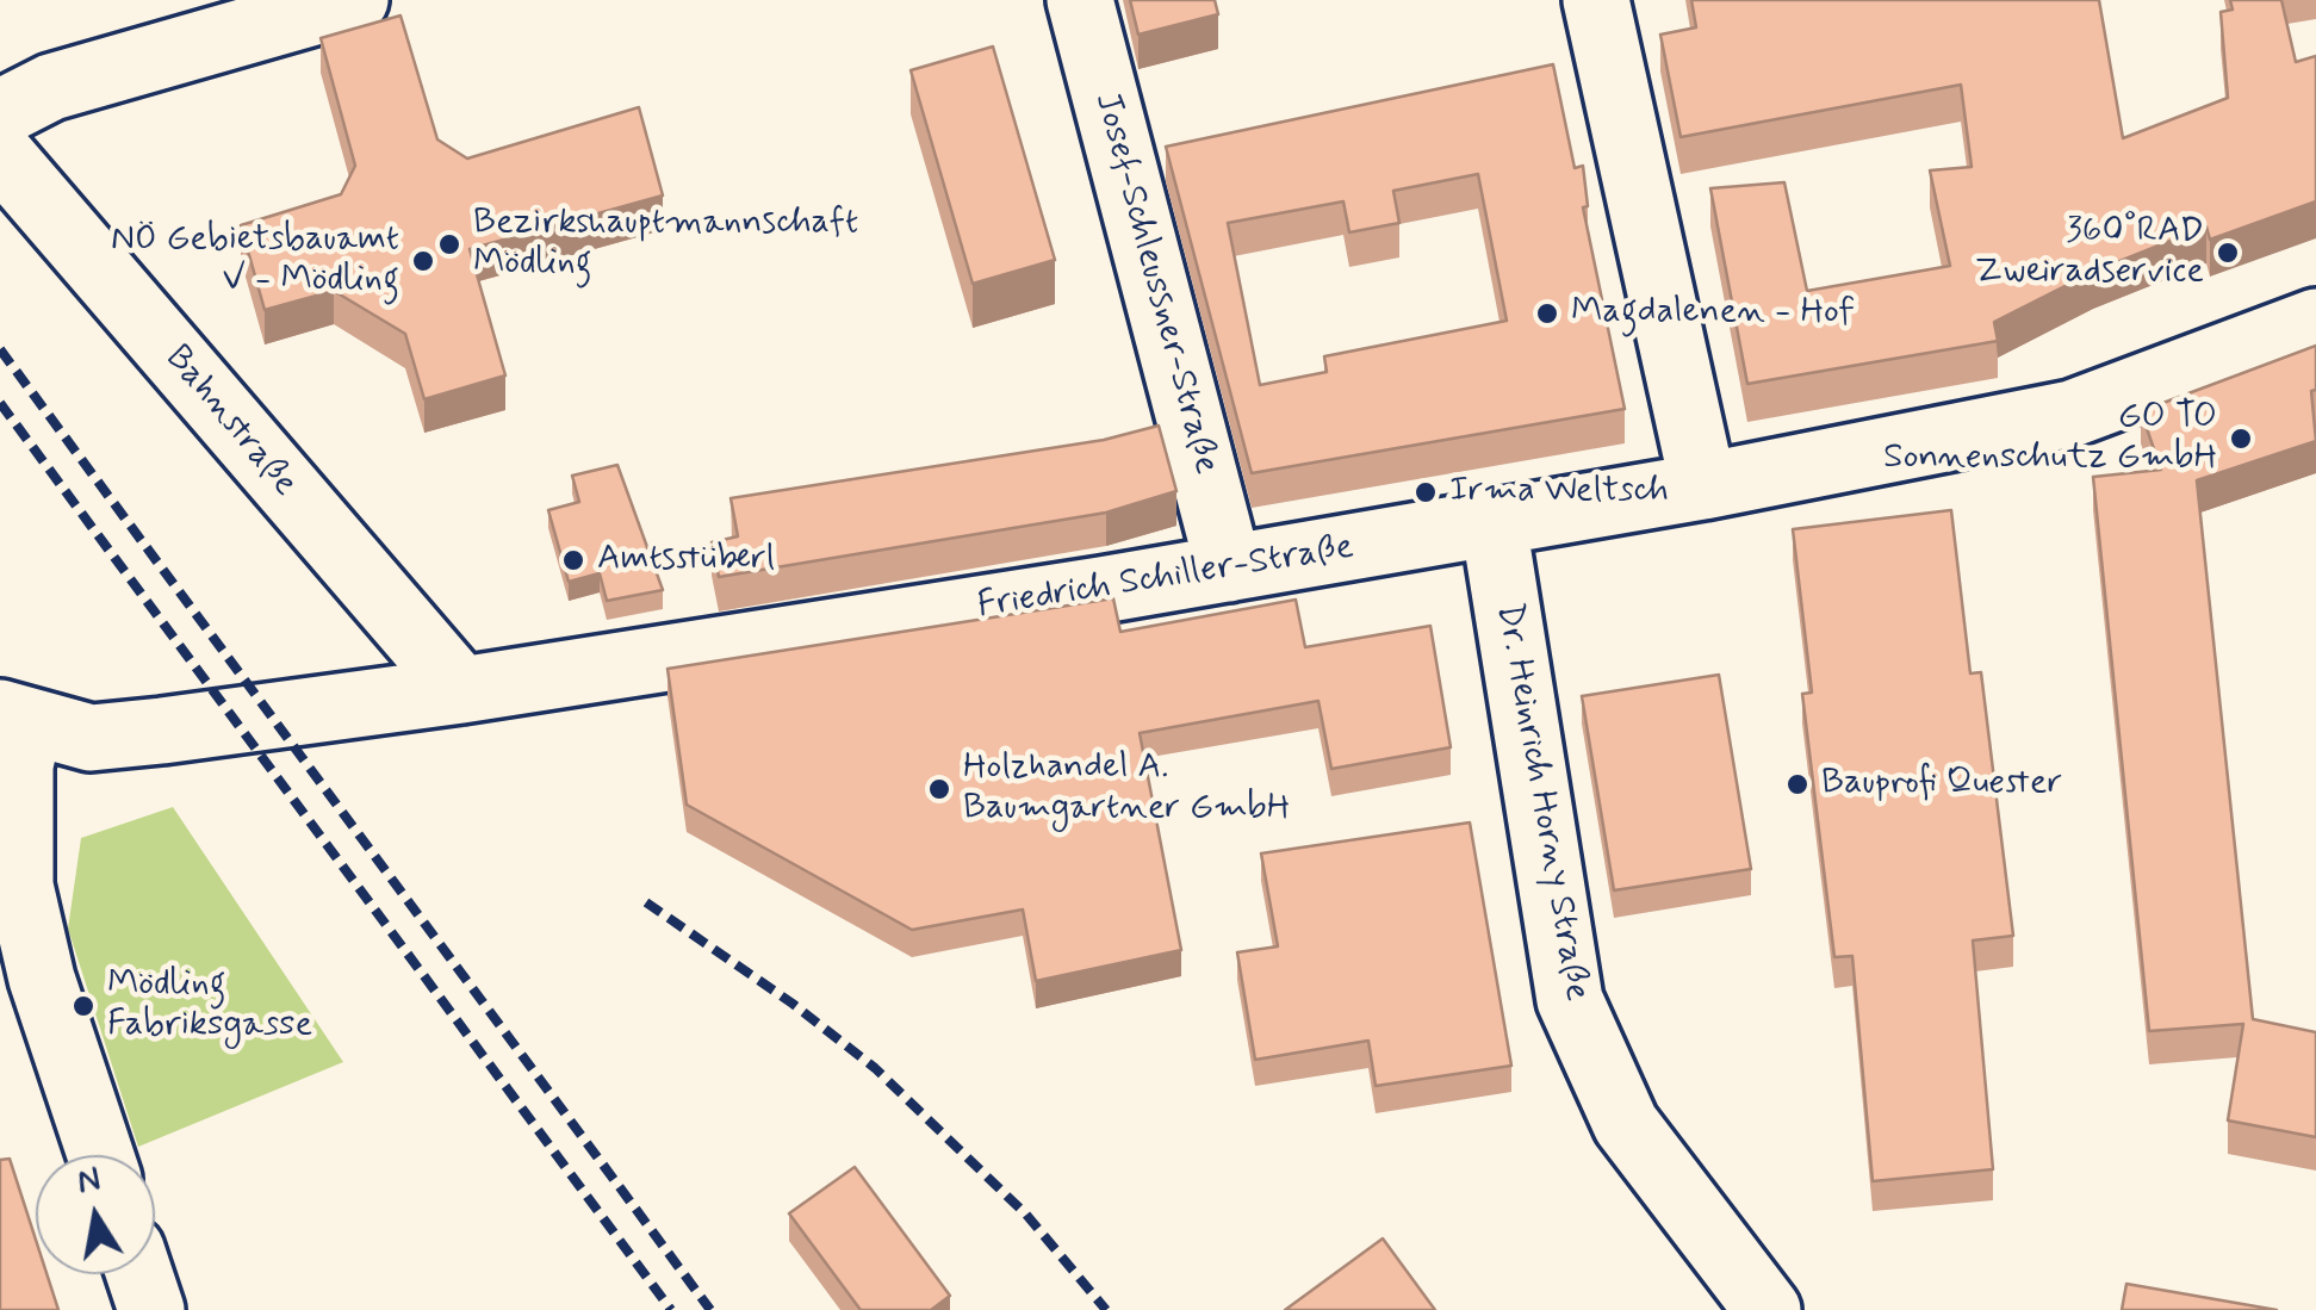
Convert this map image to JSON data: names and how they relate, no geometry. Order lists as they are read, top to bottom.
{
  "streets": {
    "street": [
      "Josef-Schleussner-Straße",
      "Bahnstraße",
      "Friedrich Schiller-Straße",
      "Dr. Heinrich Horny Straße"
    ]
  },
  "crossings": [
    ["Josef-Schleussner-Straße", "Friedrich Schiller-Straße"],
    ["Bahnstraße", "Friedrich Schiller-Straße"],
    ["Friedrich Schiller-Straße", "Dr. Heinrich Horny Straße"]
  ],
  "places": [
    "Bezirkshauptmannschaft Mödling",
    "360°RAD Zweiradservice",
    "NÖ Gebietsbauamt V - Mödling",
    "Magdalenen - Hof",
    "GO TO Sonnenschutz GmbH",
    "Irma Weltsch",
    "Amtsstüberl",
    "Bauprofi Quester",
    "Holzhandel A. Baumgartner GmbH",
    "Mödling Fabriksgasse"
  ],
  "north": "top"
}
